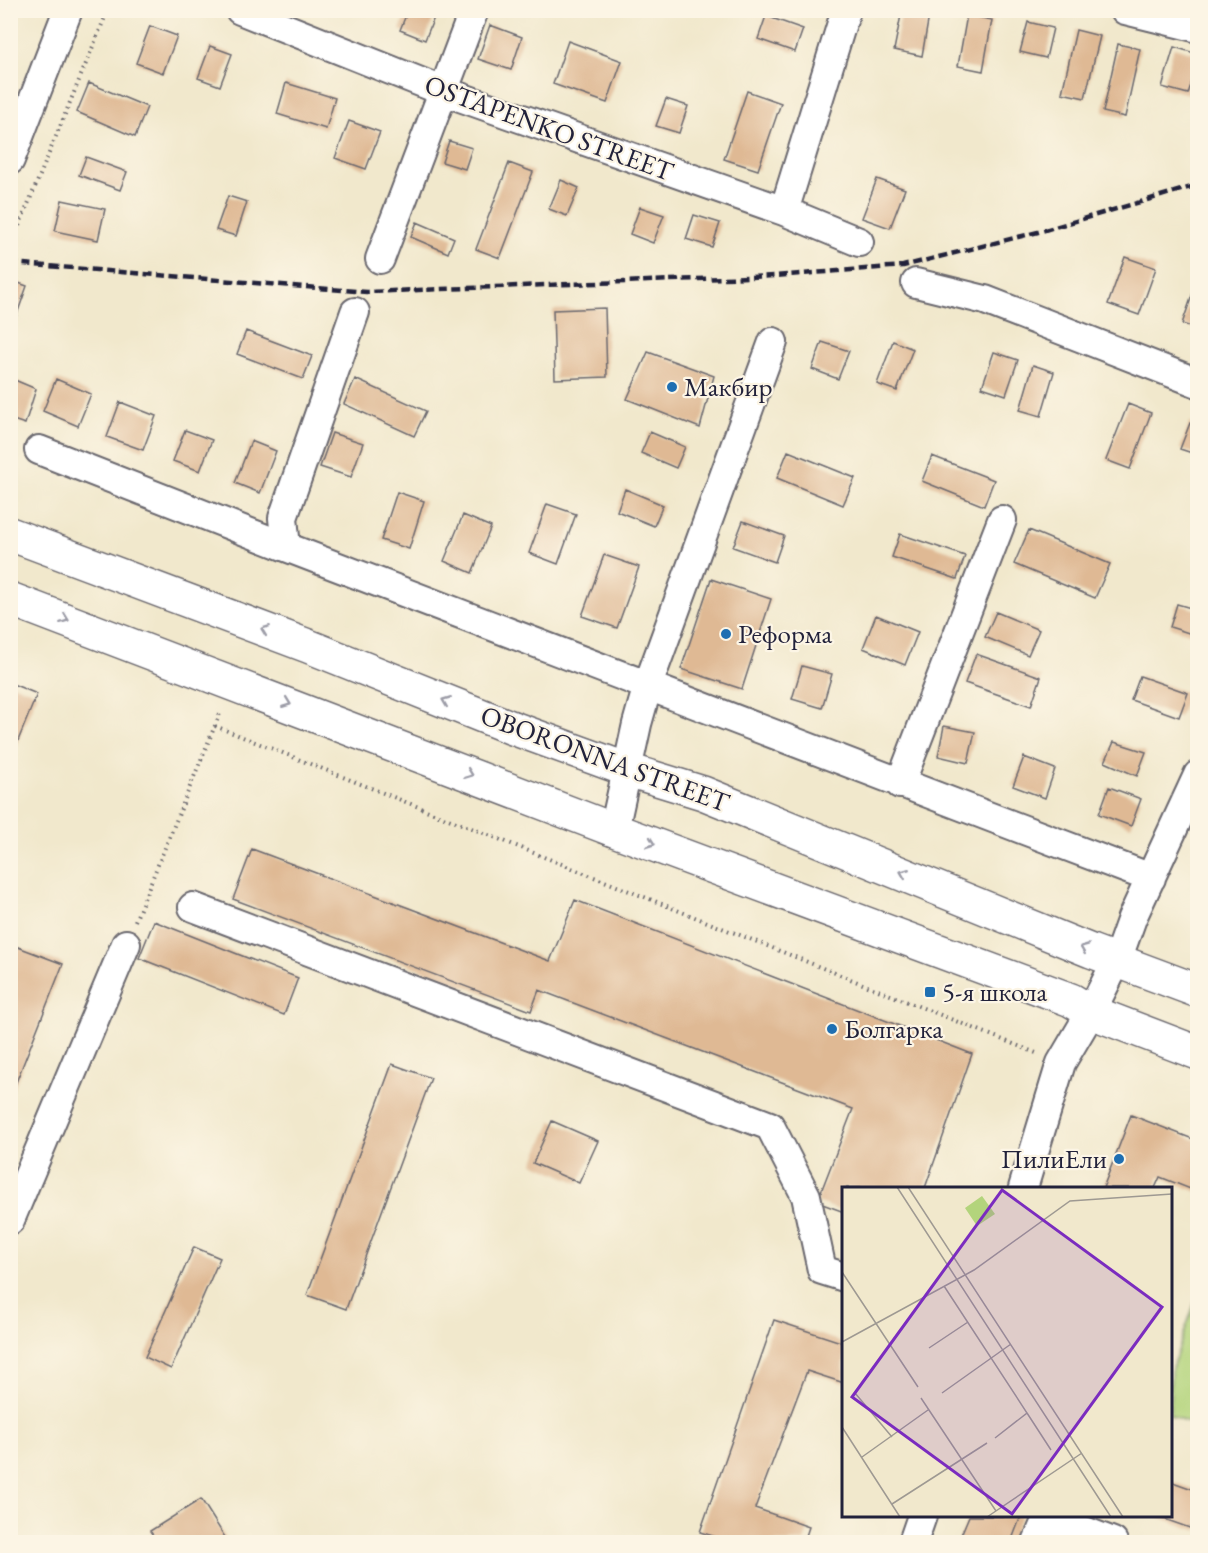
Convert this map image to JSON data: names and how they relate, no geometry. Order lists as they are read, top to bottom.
{
  "streets": {
    "main road": ["OBORONNA STREET"],
    "street": ["OSTAPENKO STREET"]
  },
  "places": {
    "other": [
      "Макбир",
      "Реформа",
      "Болгарка",
      "ПилиЕли"
    ],
    "transit": ["5-я школа"]
  }
}
